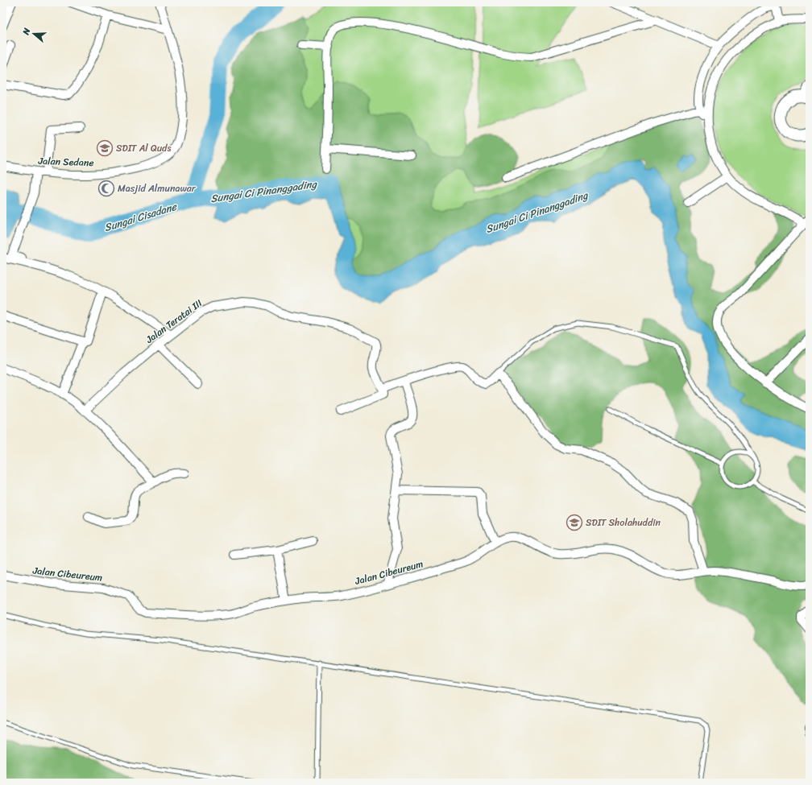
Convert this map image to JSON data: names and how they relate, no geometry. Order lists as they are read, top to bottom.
{
  "streets": {
    "street": ["Jalan Sedane", "Jalan Teratai III", "Jalan Cibeureum"]
  },
  "water": ["Sungai Ci Pinanggading", "Sungai Cisadane"],
  "places": {
    "school or university": ["SDIT Al Quds", "SDIT Sholahuddin"],
    "mosque": ["Masjid Almunawar"]
  },
  "north": "left"
}
